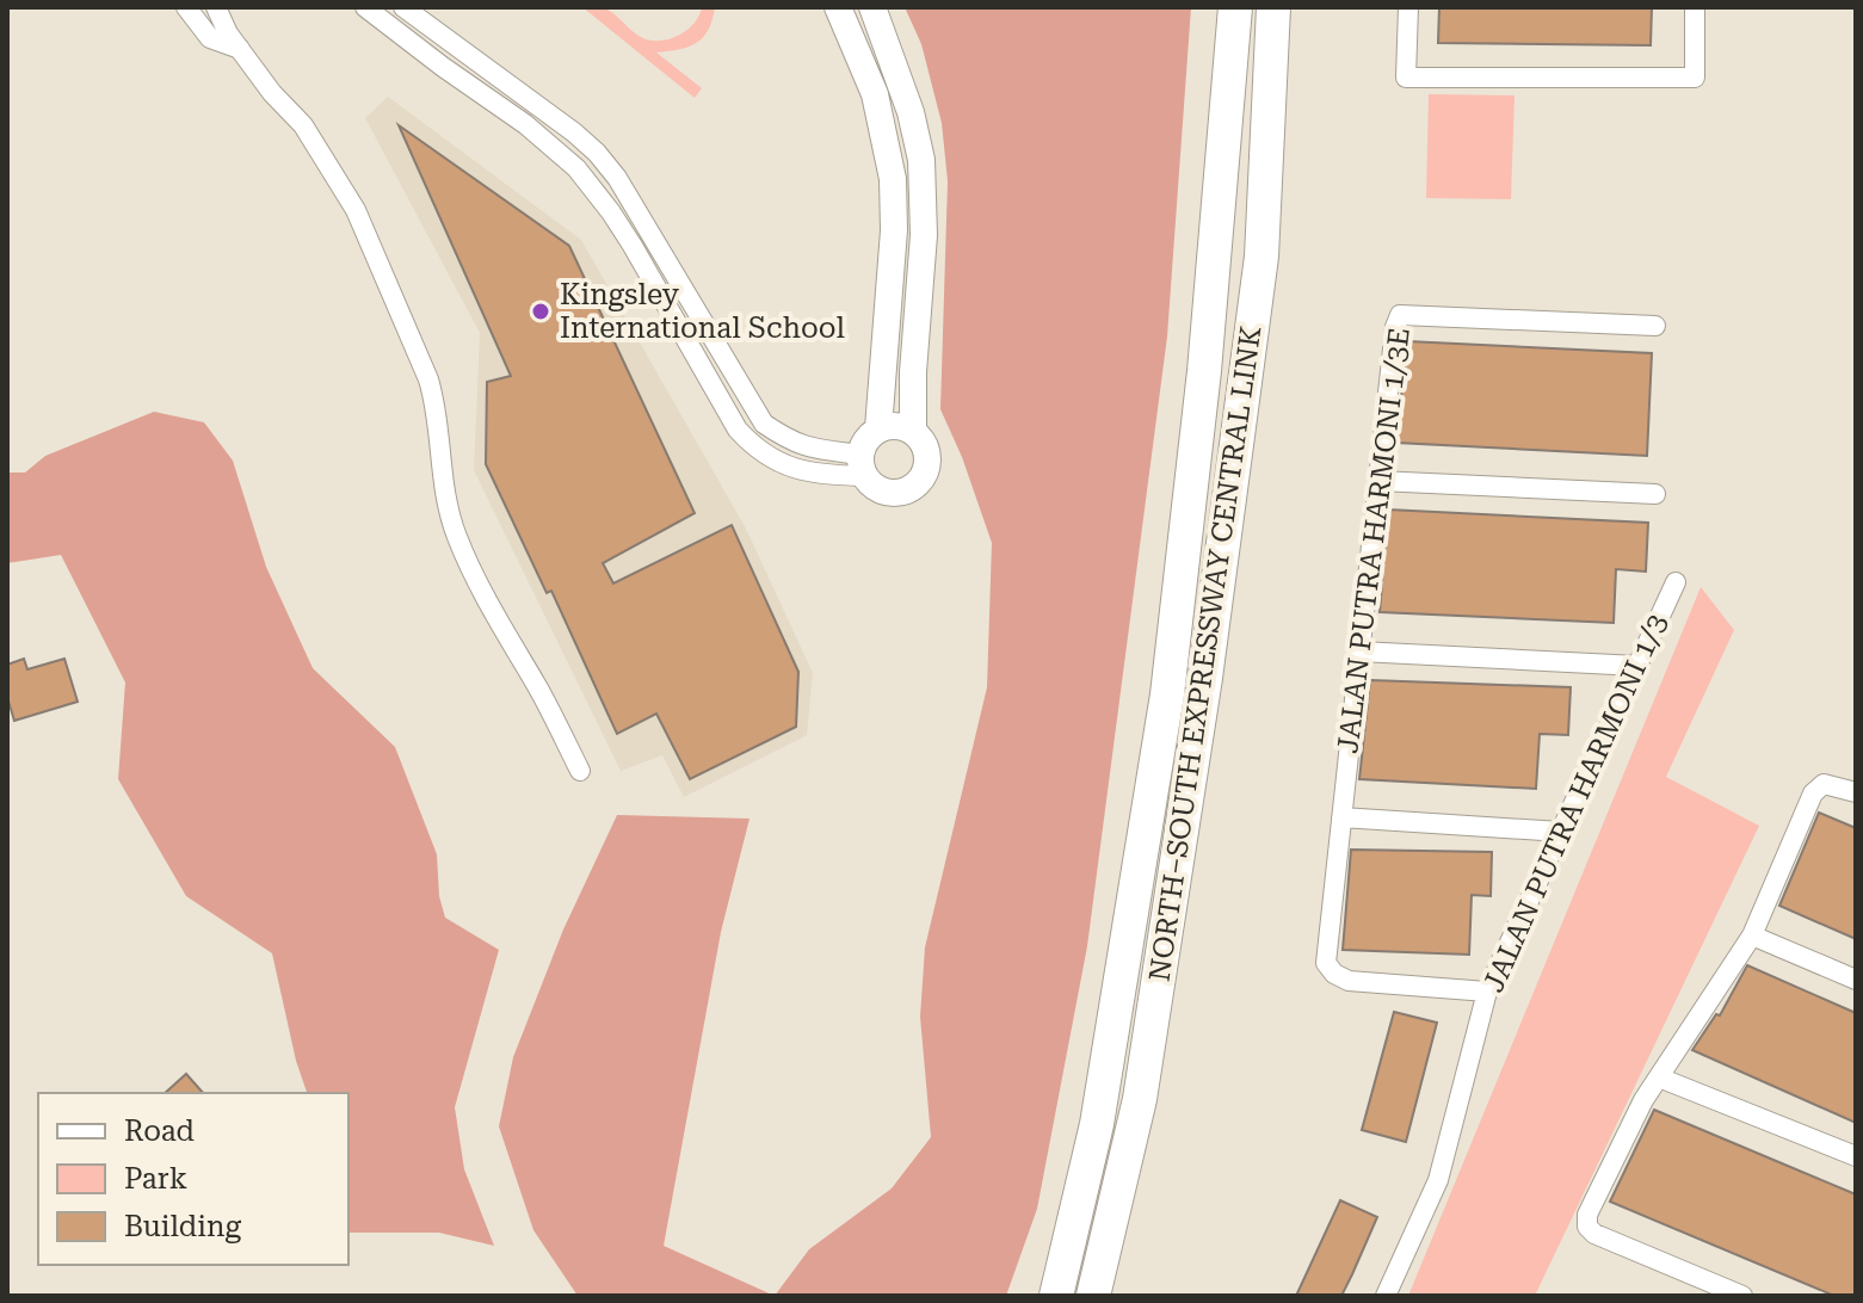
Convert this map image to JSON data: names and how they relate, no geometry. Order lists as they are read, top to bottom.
{
  "streets": {
    "highway": ["NORTH–SOUTH EXPRESSWAY CENTRAL LINK"],
    "street": ["JALAN PUTRA HARMONI 1/3E", "JALAN PUTRA HARMONI 1/3"]
  },
  "crossings": [
    ["JALAN PUTRA HARMONI 1/3E", "JALAN PUTRA HARMONI 1/3"]
  ],
  "places": ["Kingsley International School"],
  "legend": ["Road", "Park", "Building"]
}
